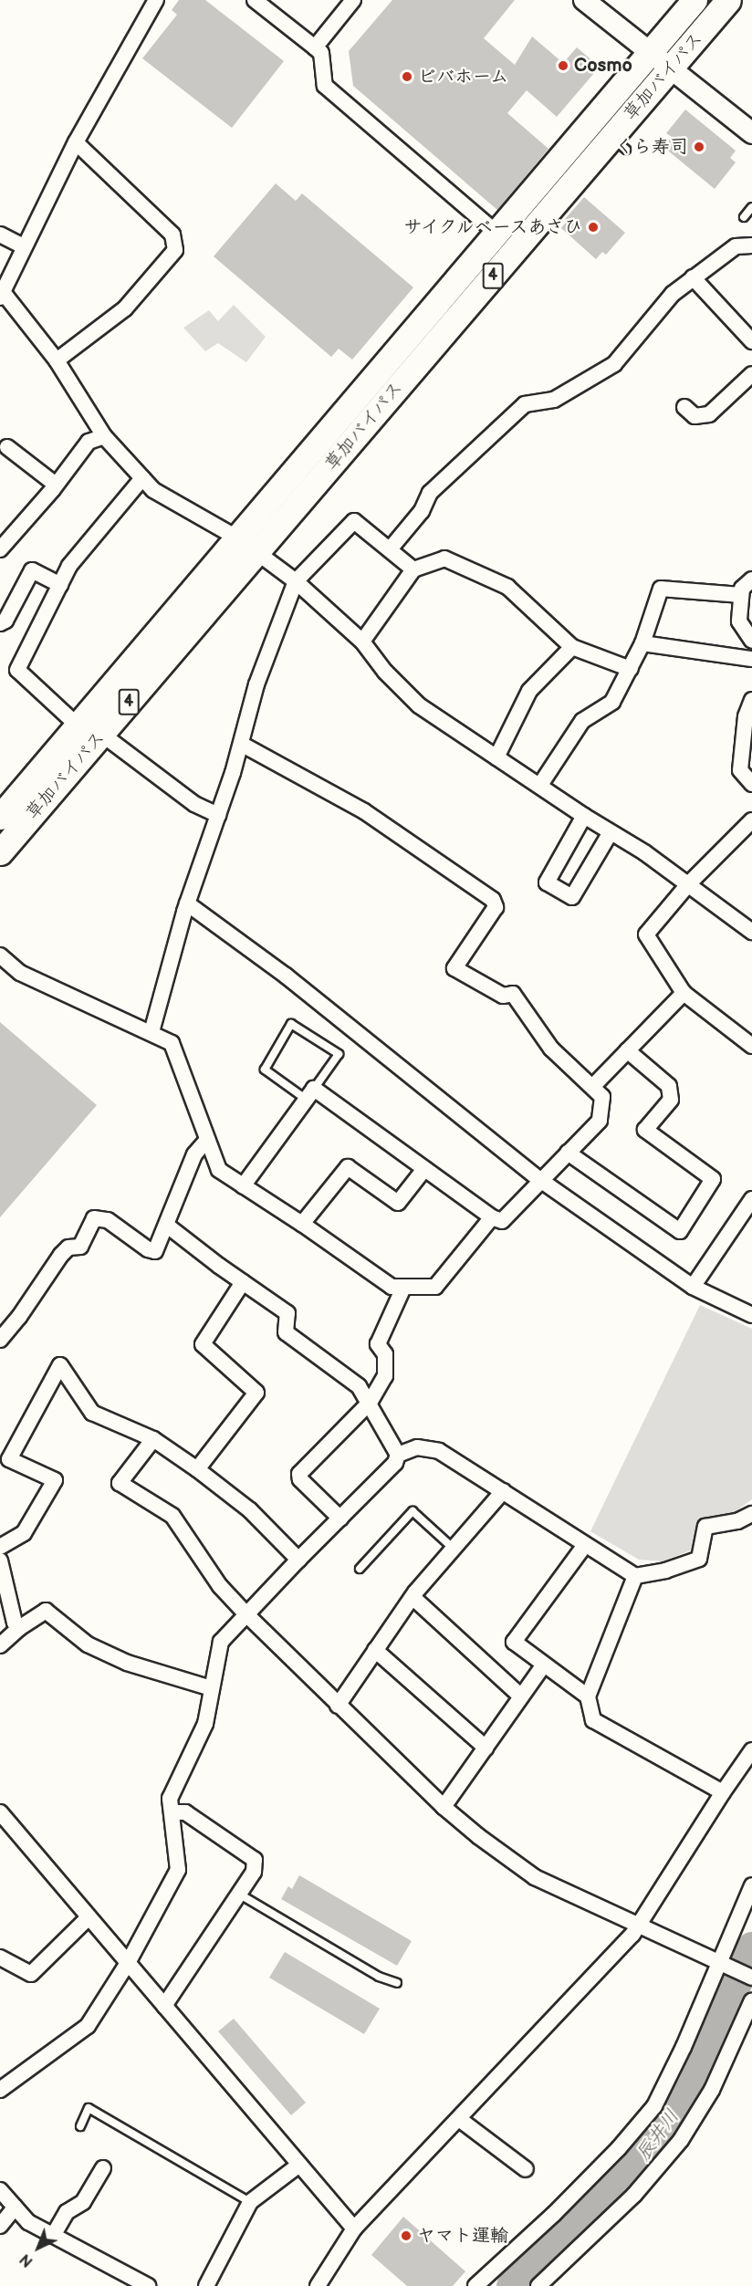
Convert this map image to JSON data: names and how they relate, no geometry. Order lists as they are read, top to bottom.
{
  "streets": {
    "highway": ["草加バイパス", "4"]
  },
  "water": ["辰井川"],
  "places": [
    "Cosmo",
    "ビバホーム",
    "くら寿司",
    "サイクルベースあさひ",
    "ヤマト運輸"
  ],
  "north": "bottom left"
}
